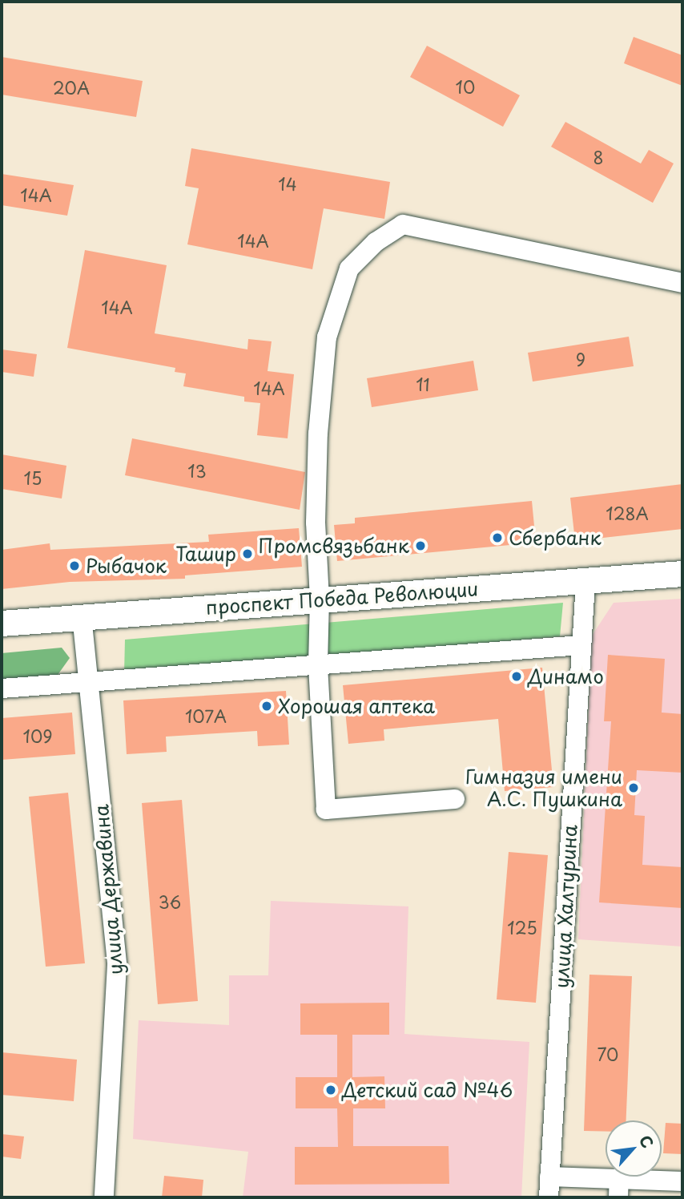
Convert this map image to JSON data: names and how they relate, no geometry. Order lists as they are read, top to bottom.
{
  "streets": {
    "main road": ["проспект Победа Революции"],
    "street": ["улица Державина", "улица Халтурина"]
  },
  "crossings": [
    ["проспект Победа Революции", "улица Державина"],
    ["проспект Победа Революции", "улица Халтурина"]
  ],
  "places": [
    "Сбербанк",
    "Промсвязьбанк",
    "Ташир",
    "Рыбачок",
    "Динамо",
    "Хорошая аптека",
    "Гимназия имени А.С. Пушкина",
    "Детский сад №46"
  ],
  "house_numbers": [
    "10",
    "20А",
    "8",
    "14",
    "14А",
    "14А",
    "14А",
    "9",
    "11",
    "14А",
    "13",
    "15",
    "128А",
    "107А",
    "109",
    "36",
    "125",
    "70"
  ],
  "north": "top right"
}
